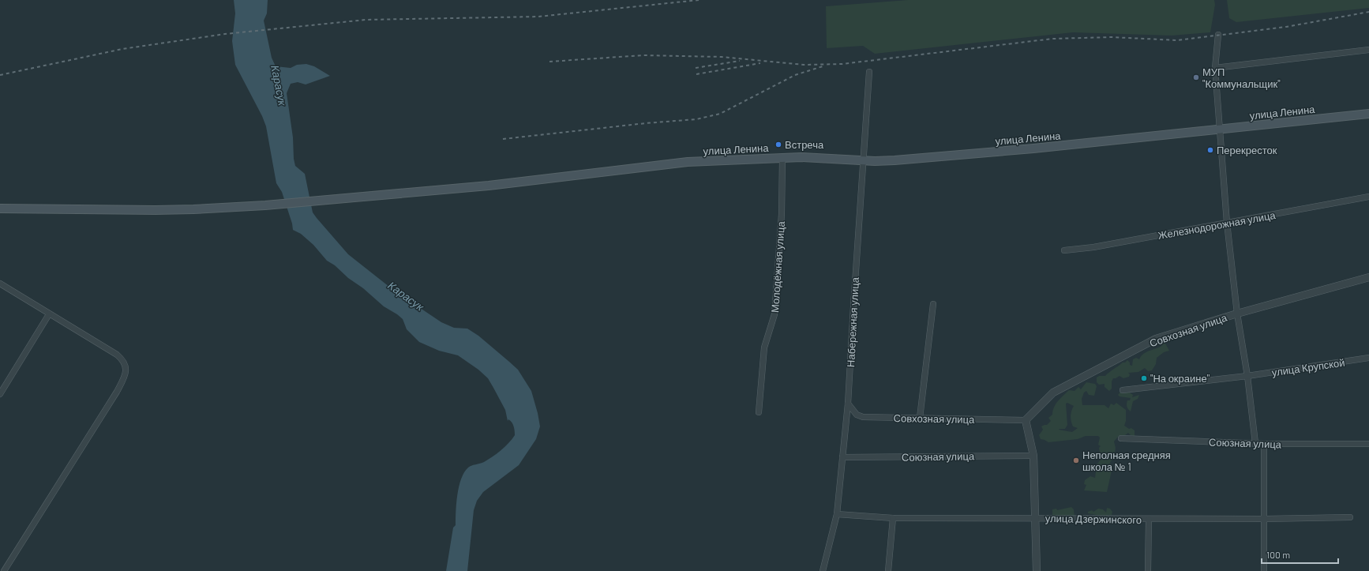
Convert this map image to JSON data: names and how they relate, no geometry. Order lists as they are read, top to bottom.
{
  "streets": {
    "main road": ["улица Ленина"],
    "street": [
      "Железнодорожная улица",
      "Молодёжная улица",
      "Набережная улица",
      "Совхозная улица",
      "улица Крупской",
      "Союзная улица",
      "улица Дзержинского"
    ]
  },
  "crossings": [
    ["улица Ленина", "Молодёжная улица"],
    ["улица Ленина", "Набережная улица"],
    ["Набережная улица", "Совхозная улица"],
    ["Набережная улица", "Союзная улица"],
    ["Набережная улица", "улица Дзержинского"]
  ],
  "water": ["Карасук"],
  "places": [
    "МУП \"Коммунальщик\"",
    "Встреча",
    "Перекресток",
    "\"На окраине\"",
    "Неполная средняя школа № 1"
  ],
  "scale_bar": "100 m"
}
